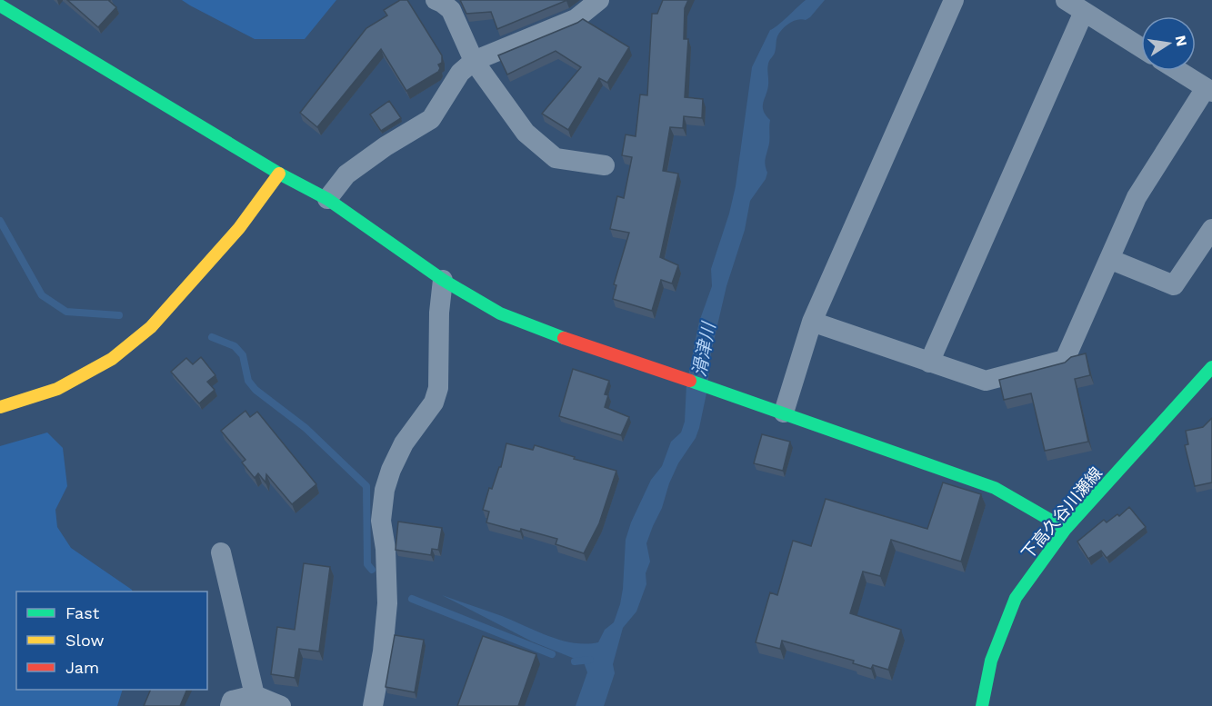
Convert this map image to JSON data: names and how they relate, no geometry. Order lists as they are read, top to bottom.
{
  "streets": {
    "street": ["下高久谷川瀬線"]
  },
  "water": ["滑津川"],
  "legend": ["Fast", "Slow", "Jam"],
  "north": "right"
}
